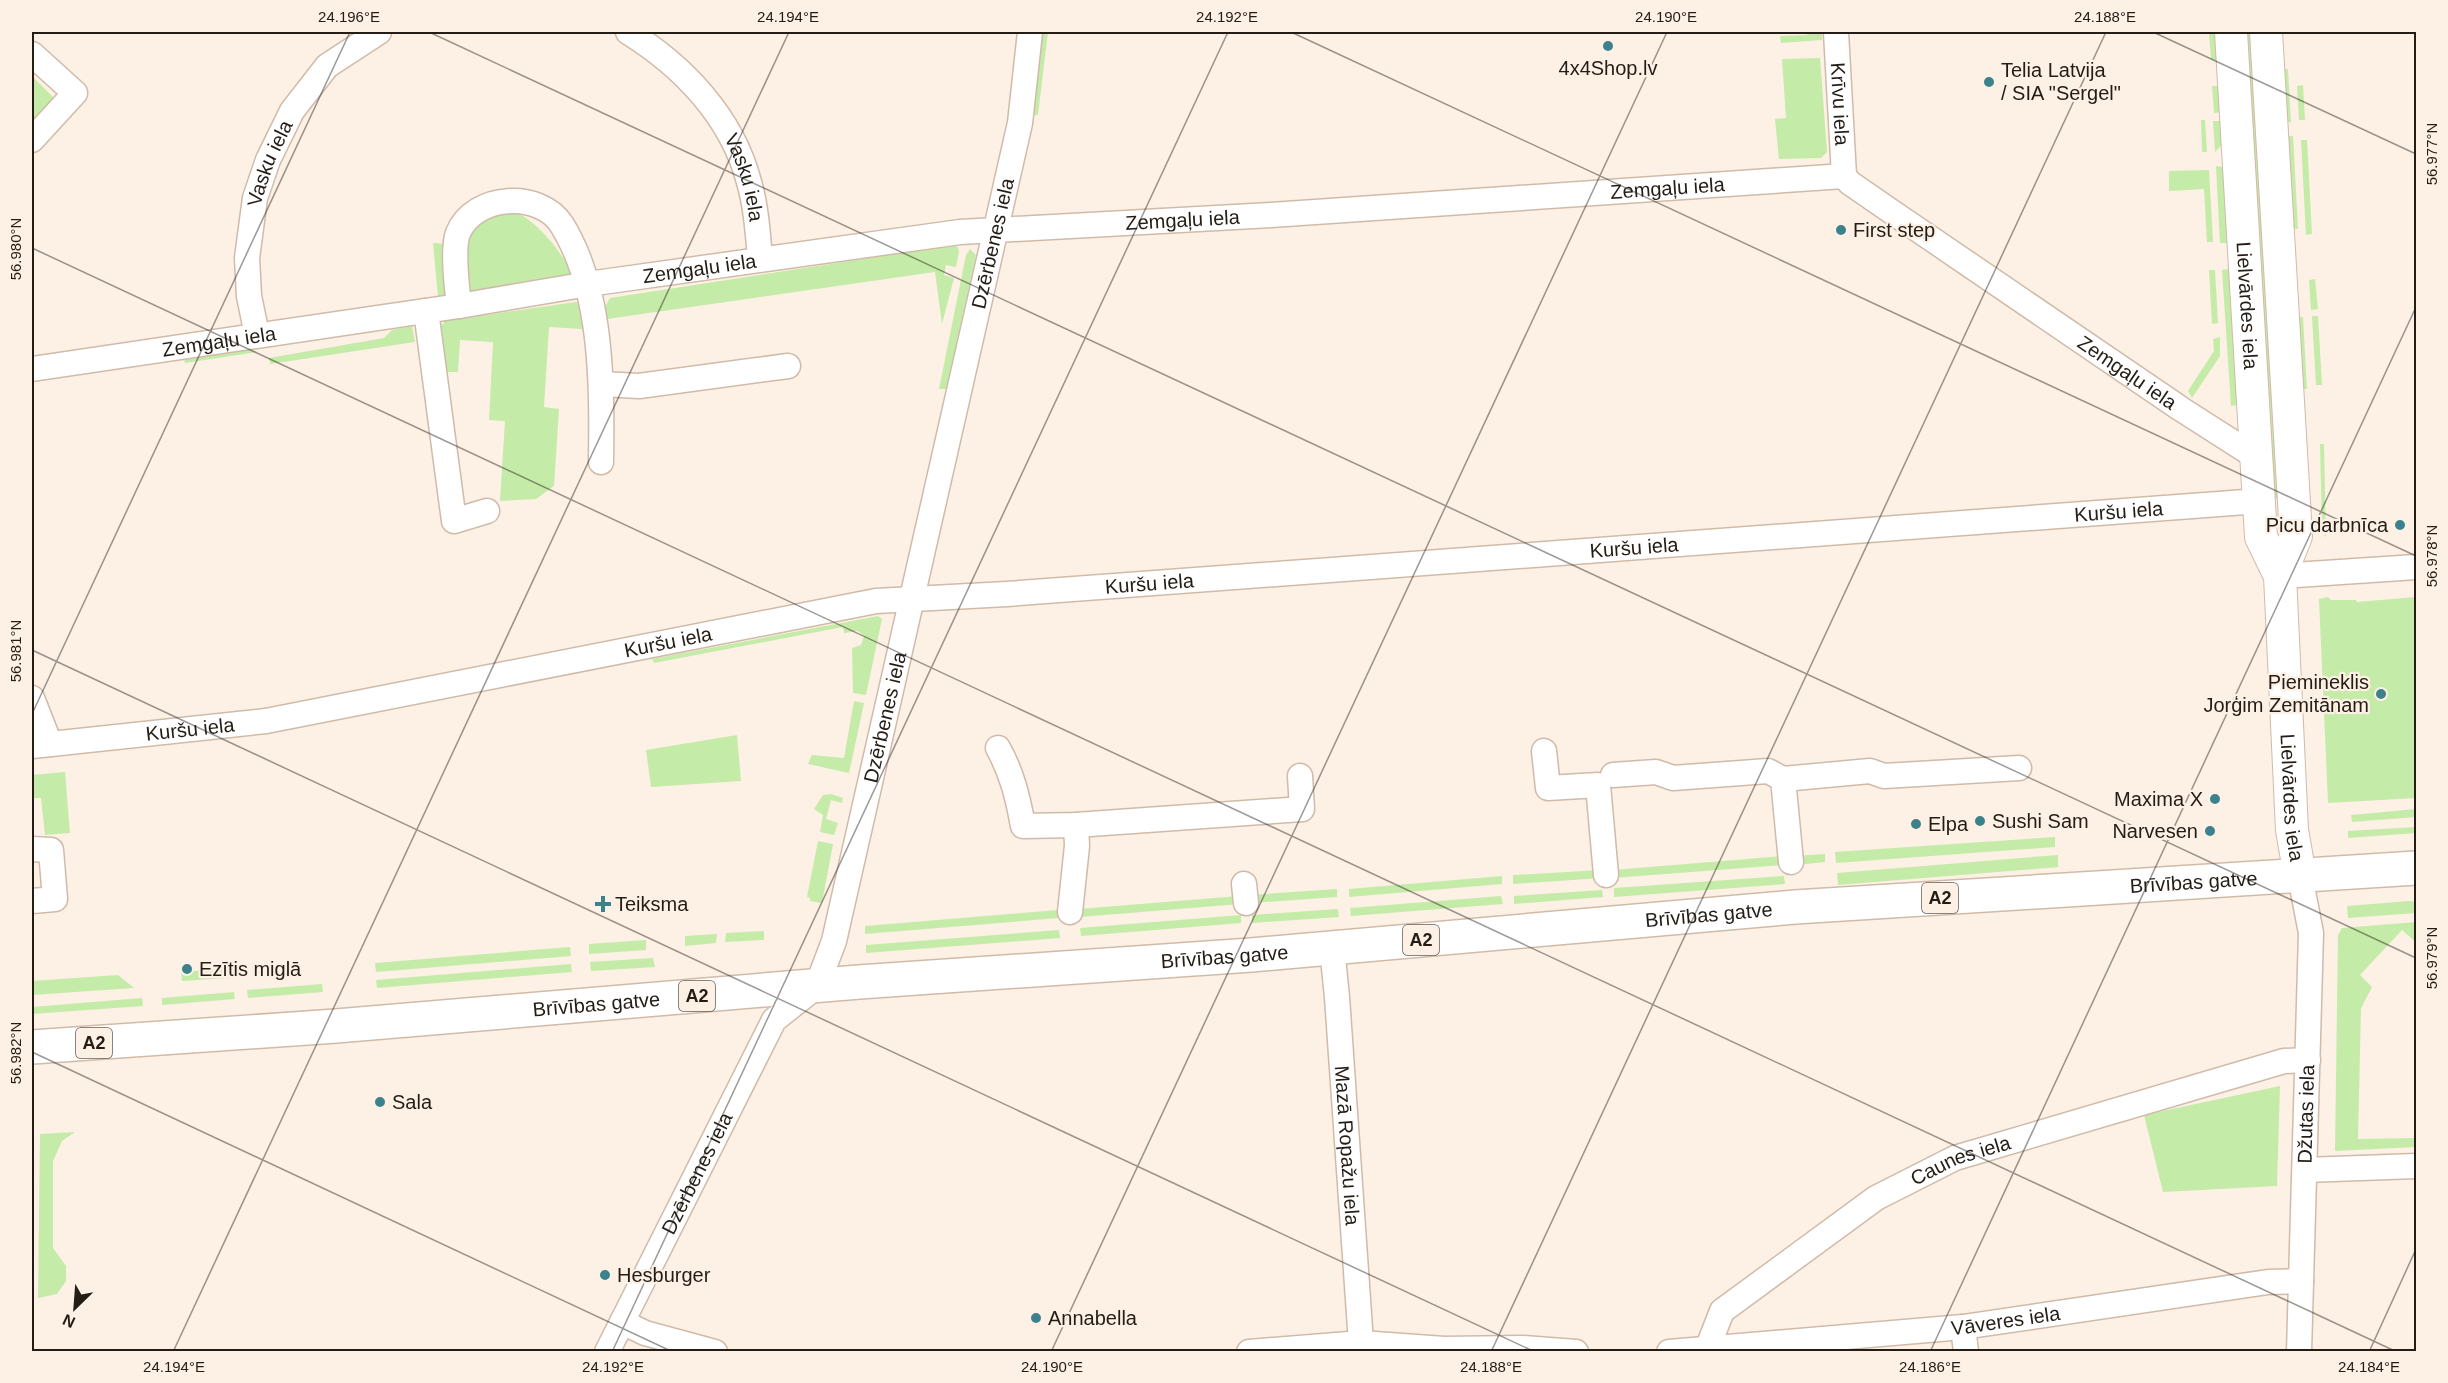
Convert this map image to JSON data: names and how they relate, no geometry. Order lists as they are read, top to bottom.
{
  "streets": {
    "highway": ["Brīvības gatve", "A2"],
    "main road": ["Lielvārdes iela"],
    "street": [
      "Krīvu iela",
      "Vasku iela",
      "Zemgaļu iela",
      "Dzērbenes iela",
      "Kuršu iela",
      "Džutas iela",
      "Mazā Ropažu iela",
      "Caunes iela",
      "Vāveres iela"
    ]
  },
  "crossings": [
    ["Krīvu iela", "Zemgaļu iela"],
    ["Vasku iela", "Zemgaļu iela"],
    ["Zemgaļu iela", "Dzērbenes iela"],
    ["Zemgaļu iela", "Lielvārdes iela"],
    ["Dzērbenes iela", "Kuršu iela"],
    ["Dzērbenes iela", "Brīvības gatve"],
    ["Lielvārdes iela", "Kuršu iela"],
    ["Lielvārdes iela", "Brīvības gatve"],
    ["Lielvārdes iela", "Džutas iela"],
    ["Brīvības gatve", "Džutas iela"],
    ["Brīvības gatve", "Mazā Ropažu iela"],
    ["Džutas iela", "Caunes iela"],
    ["Džutas iela", "Vāveres iela"],
    ["Caunes iela", "Vāveres iela"]
  ],
  "places": {
    "other": [
      "4x4Shop.lv",
      "Telia Latvija / SIA \"Sergel\"",
      "First step",
      "Picu darbnīca",
      "Piemineklis Jorģim Zemitānam",
      "Maxima X",
      "Sushi Sam",
      "Elpa",
      "Narvesen",
      "Ezītis miglā",
      "Sala",
      "Hesburger",
      "Annabella"
    ],
    "health": ["Teiksma"]
  },
  "north": "bottom left",
  "coordinates": [
    "24.196°E",
    "24.194°E",
    "24.192°E",
    "24.190°E",
    "24.188°E",
    "56.977°N",
    "56.980°N",
    "56.978°N",
    "56.981°N",
    "56.979°N",
    "56.982°N",
    "24.186°E",
    "24.184°E"
  ]
}
